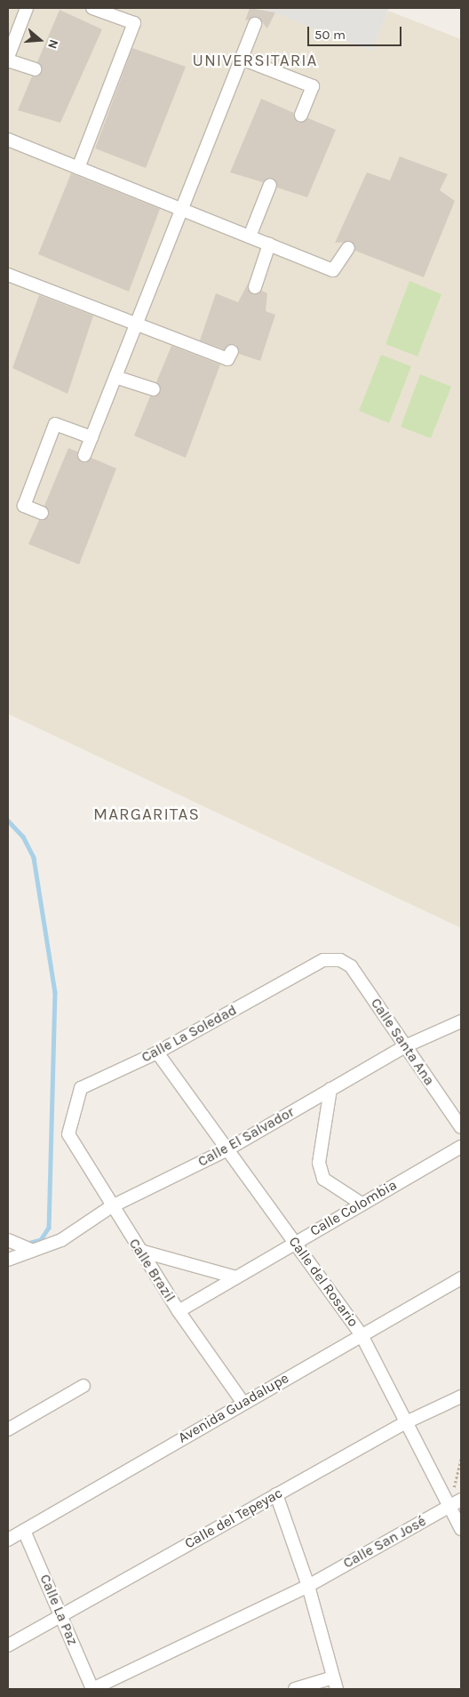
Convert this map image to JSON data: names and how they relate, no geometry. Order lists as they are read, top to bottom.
{
  "streets": {
    "street": [
      "Calle La Soledad",
      "Calle Santa Ana",
      "Calle El Salvador",
      "Calle Colombia",
      "Calle Brazil",
      "Calle del Rosario",
      "Avenida Guadalupe",
      "Calle del Tepeyac",
      "Calle San José",
      "Calle La Paz"
    ]
  },
  "crossings": [
    ["Calle La Soledad", "Calle Santa Ana"],
    ["Calle La Soledad", "Calle Brazil"],
    ["Calle La Soledad", "Calle del Rosario"],
    ["Calle Santa Ana", "Calle El Salvador"],
    ["Calle El Salvador", "Calle Brazil"],
    ["Calle El Salvador", "Calle del Rosario"],
    ["Calle Colombia", "Calle Brazil"],
    ["Calle Colombia", "Calle del Rosario"],
    ["Calle Brazil", "Avenida Guadalupe"],
    ["Calle del Rosario", "Avenida Guadalupe"],
    ["Calle del Rosario", "Calle del Tepeyac"],
    ["Calle del Rosario", "Calle San José"],
    ["Avenida Guadalupe", "Calle La Paz"],
    ["Calle del Tepeyac", "Calle La Paz"],
    ["Calle San José", "Calle La Paz"]
  ],
  "districts": ["UNIVERSITARIA", "MARGARITAS"],
  "scale_bar": "50 m",
  "north": "right"
}
